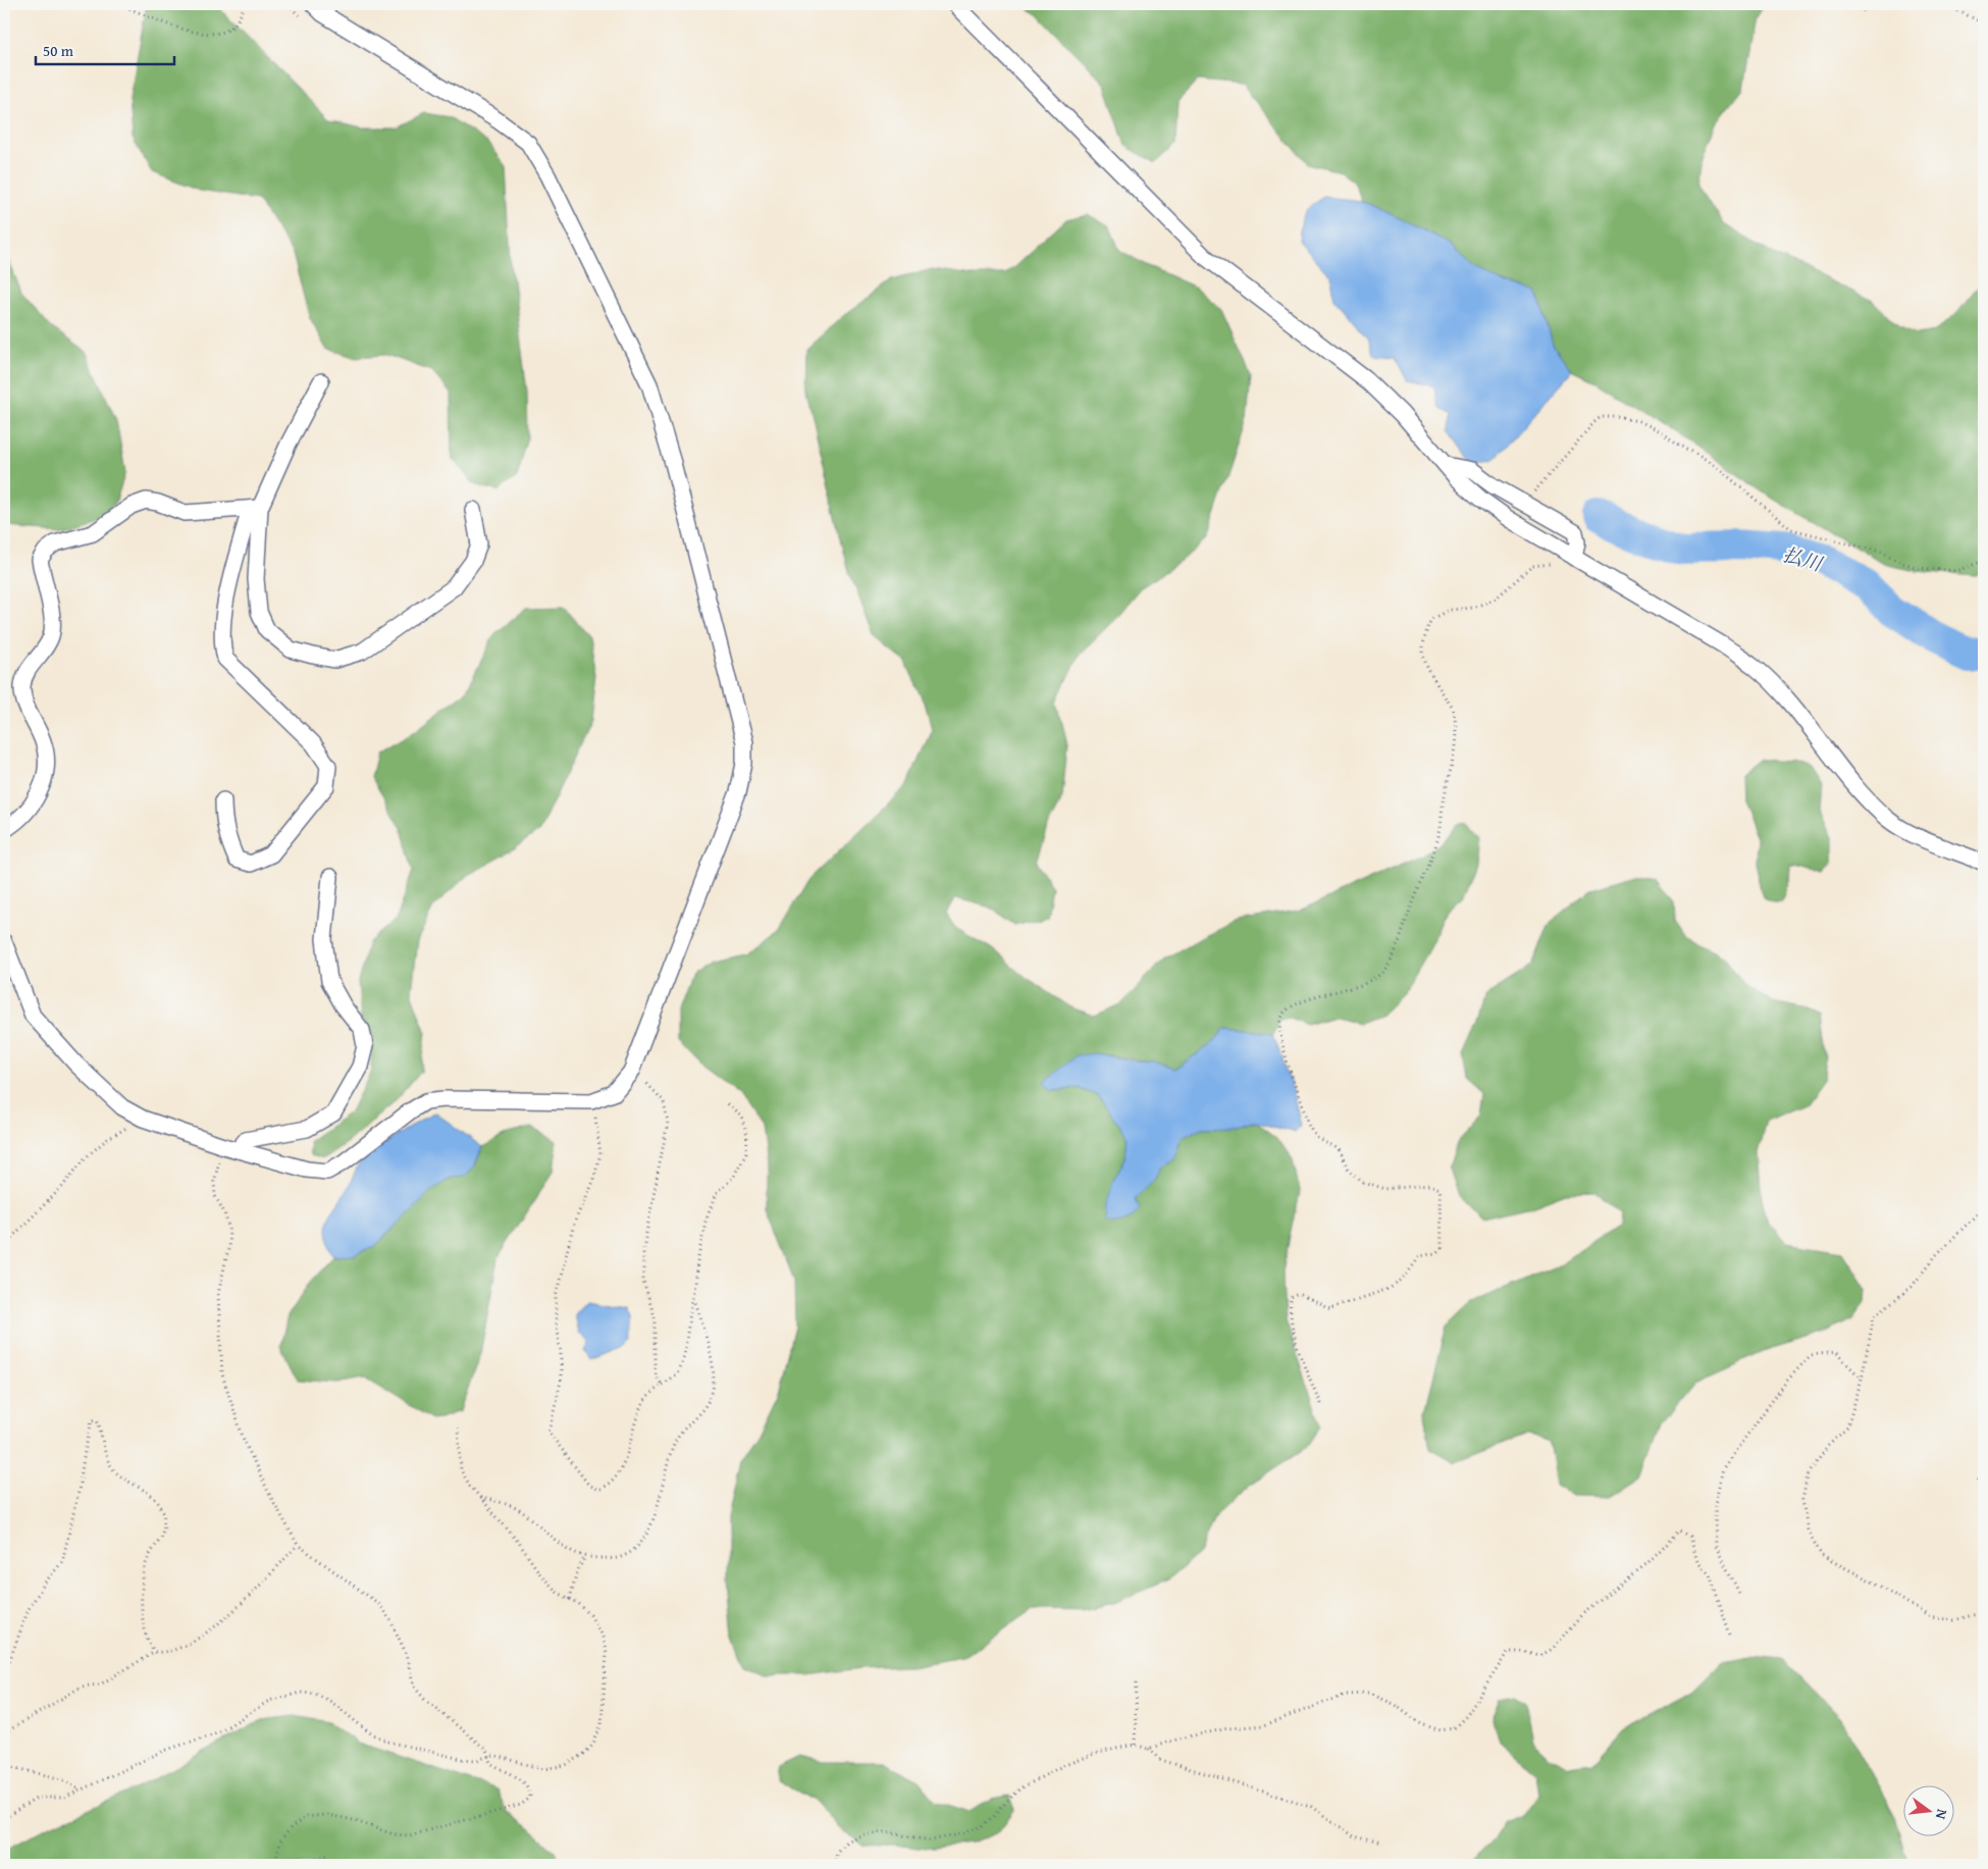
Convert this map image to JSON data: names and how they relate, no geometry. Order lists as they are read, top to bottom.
{
  "water": ["払川"],
  "scale_bar": "50 m",
  "north": "right"
}
